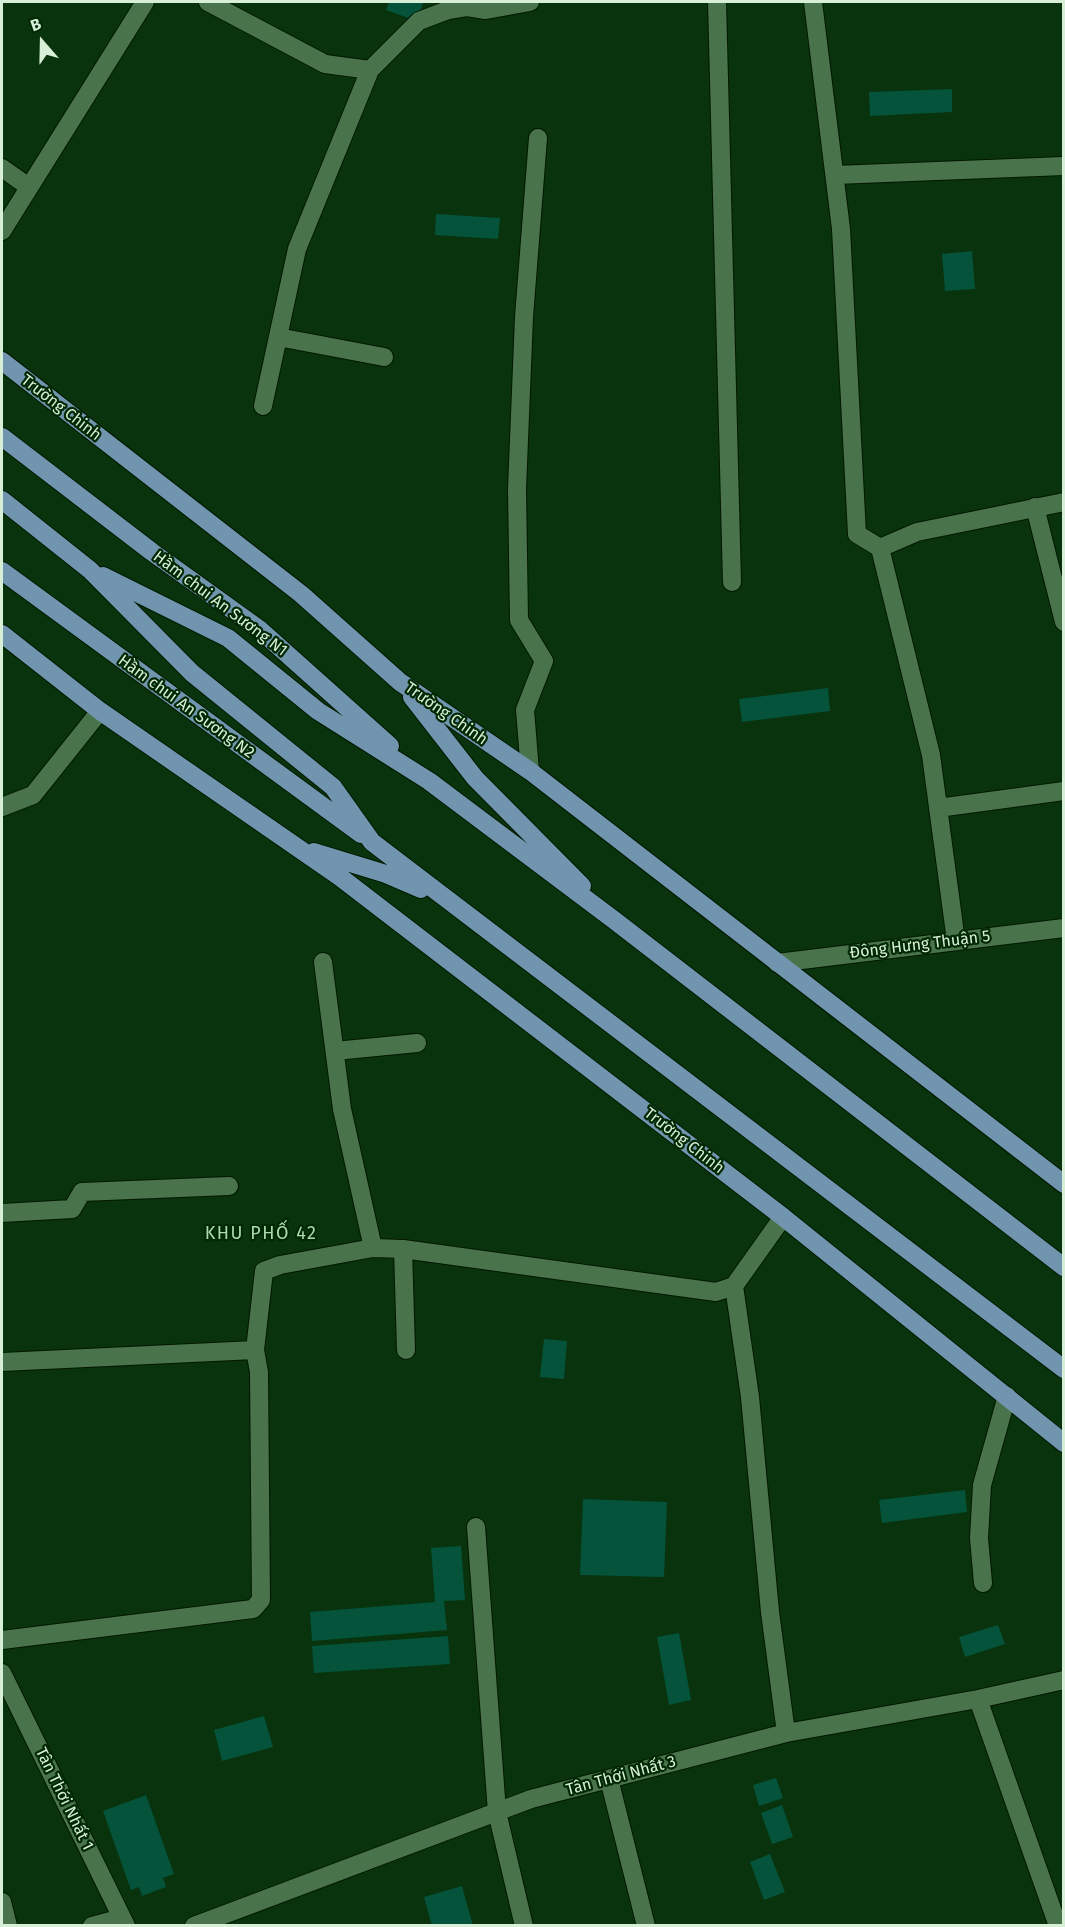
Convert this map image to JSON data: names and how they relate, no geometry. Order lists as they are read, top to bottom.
{
  "streets": {
    "main road": ["Trường Chinh", "Hầm chui An Sương N1", "Hầm chui An Sương N2"],
    "street": ["Đông Hưng Thuận 5", "Tân Thới Nhất 3", "Tân Thới Nhất 1"]
  },
  "crossings": [
    ["Trường Chinh", "Hầm chui An Sương N1"],
    ["Trường Chinh", "Hầm chui An Sương N2"],
    ["Trường Chinh", "Đông Hưng Thuận 5"]
  ],
  "districts": ["KHU PHỐ 42"],
  "north": "top"
}
